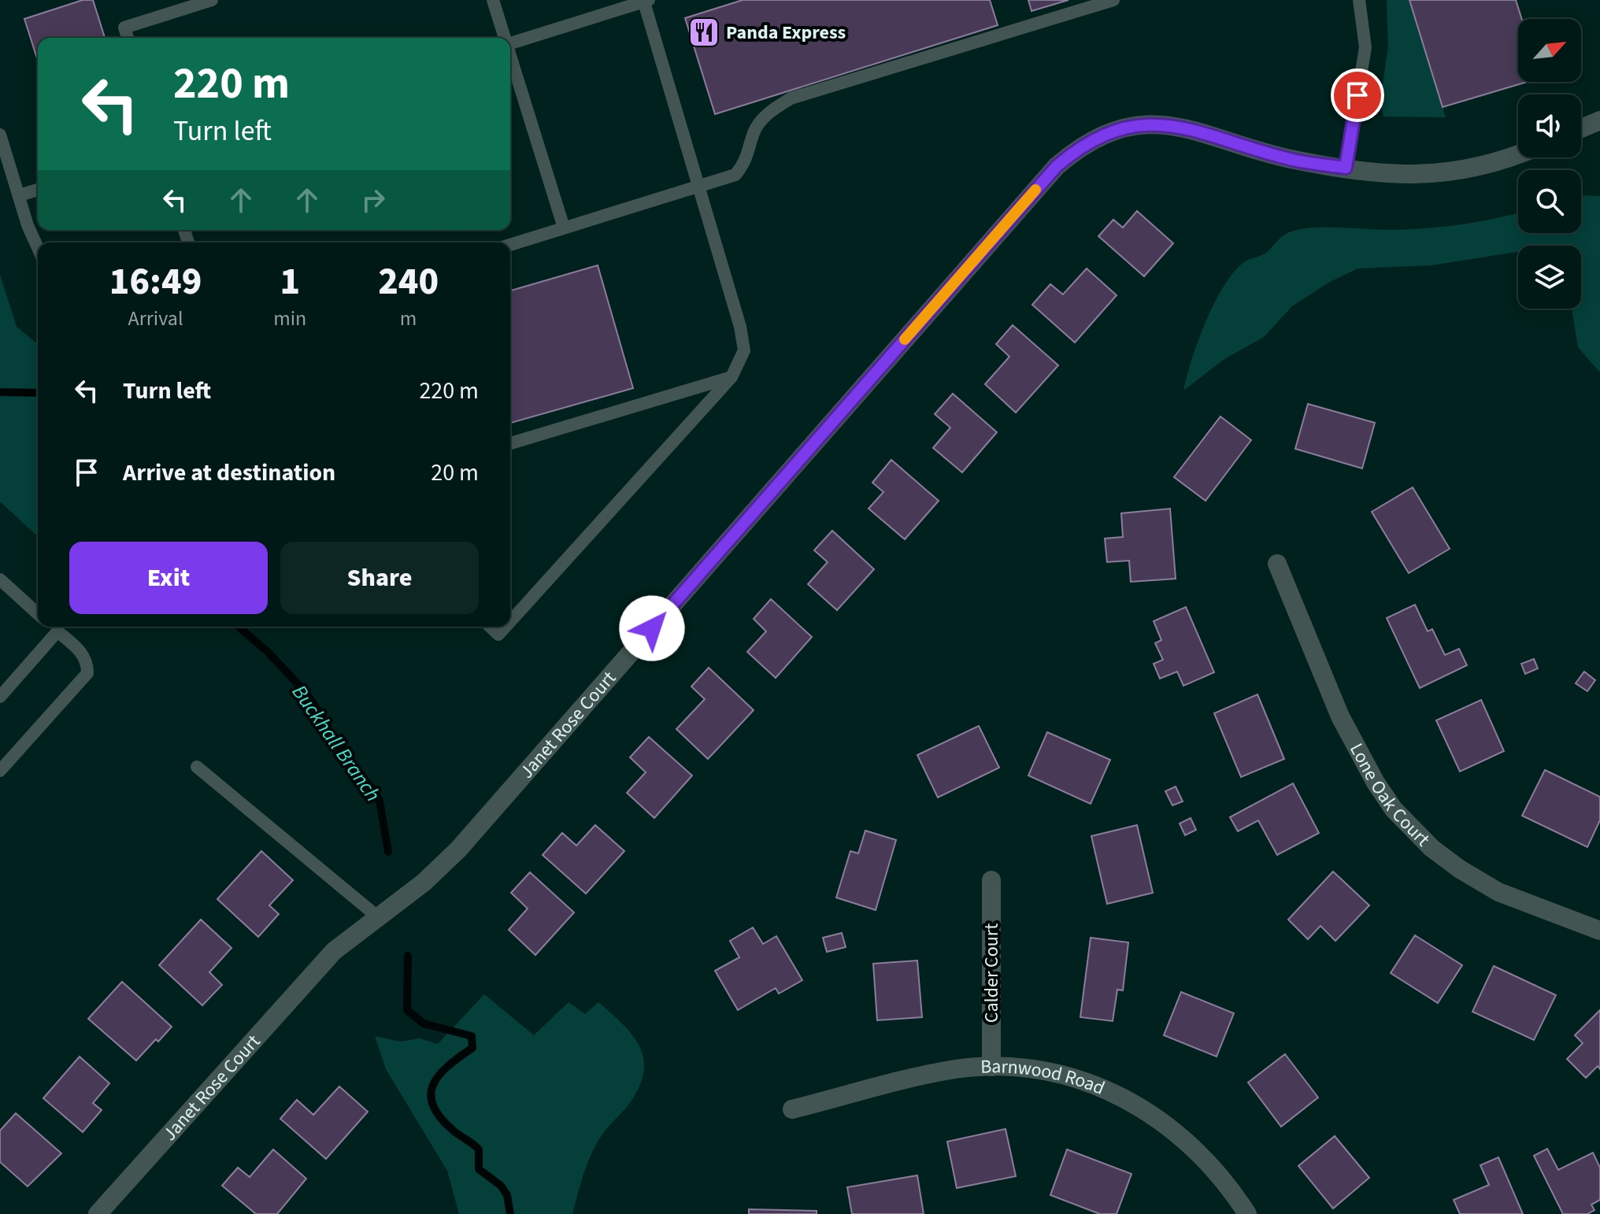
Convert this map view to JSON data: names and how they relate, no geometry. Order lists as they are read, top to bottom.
{
  "streets": {
    "street": [
      "Janet Rose Court",
      "Lone Oak Court",
      "Calder Court",
      "Barnwood Road"
    ]
  },
  "crossings": [
    ["Calder Court", "Barnwood Road"]
  ],
  "water": ["Buckhall Branch"],
  "places": {
    "restaurant": ["Panda Express"]
  },
  "north": "top right",
  "page": {
    "turn": ["220 m", "Turn left"],
    "eta": [
      "16:49",
      "Arrival",
      "1",
      "min",
      "240",
      "m"
    ],
    "list": [
      {
        "name": "Turn left",
        "value": "220 m"
      },
      {
        "name": "Arrive at destination",
        "value": "20 m"
      }
    ],
    "buttons": ["Exit", "Share"]
  }
}
